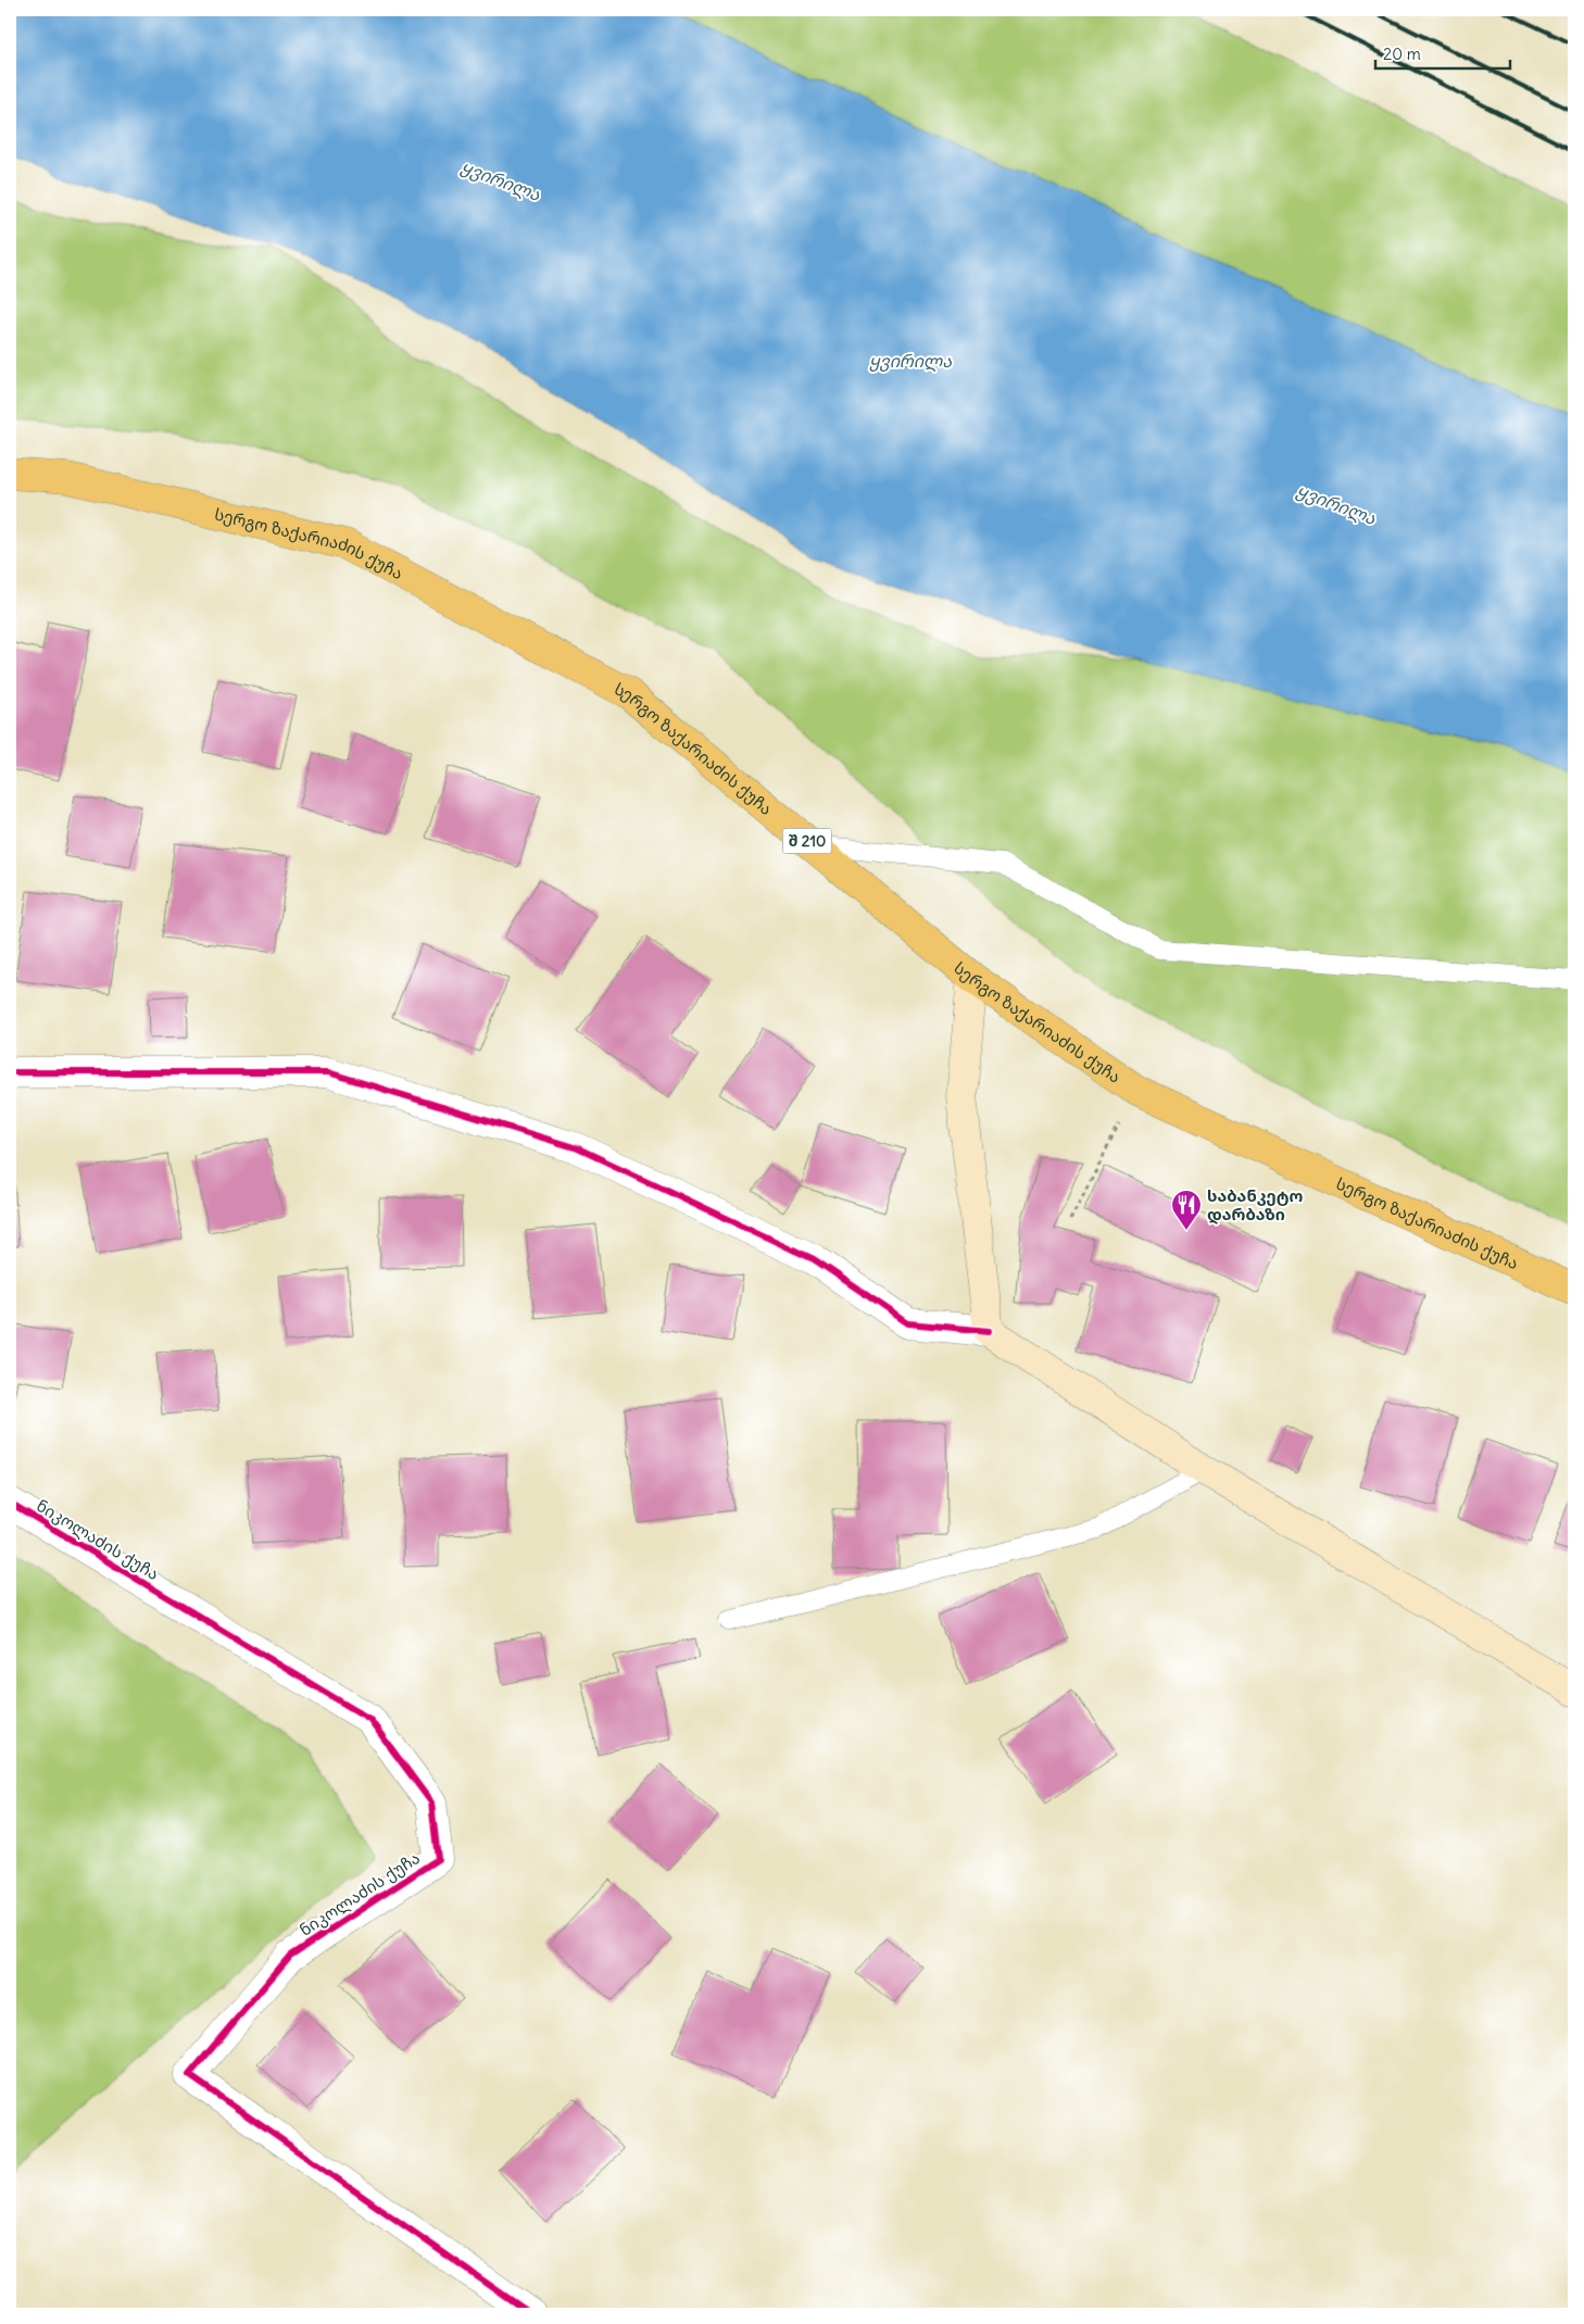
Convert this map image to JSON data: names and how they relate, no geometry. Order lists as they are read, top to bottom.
{
  "streets": {
    "main road": ["სერგო ზაქარიაძის ქუჩა", "შ 210"],
    "street": ["ნიკოლაძის ქუჩა"]
  },
  "water": ["ყვირილა"],
  "places": {
    "restaurant": ["საბანკეტო დარბაზი"]
  },
  "scale_bar": "20 m"
}
